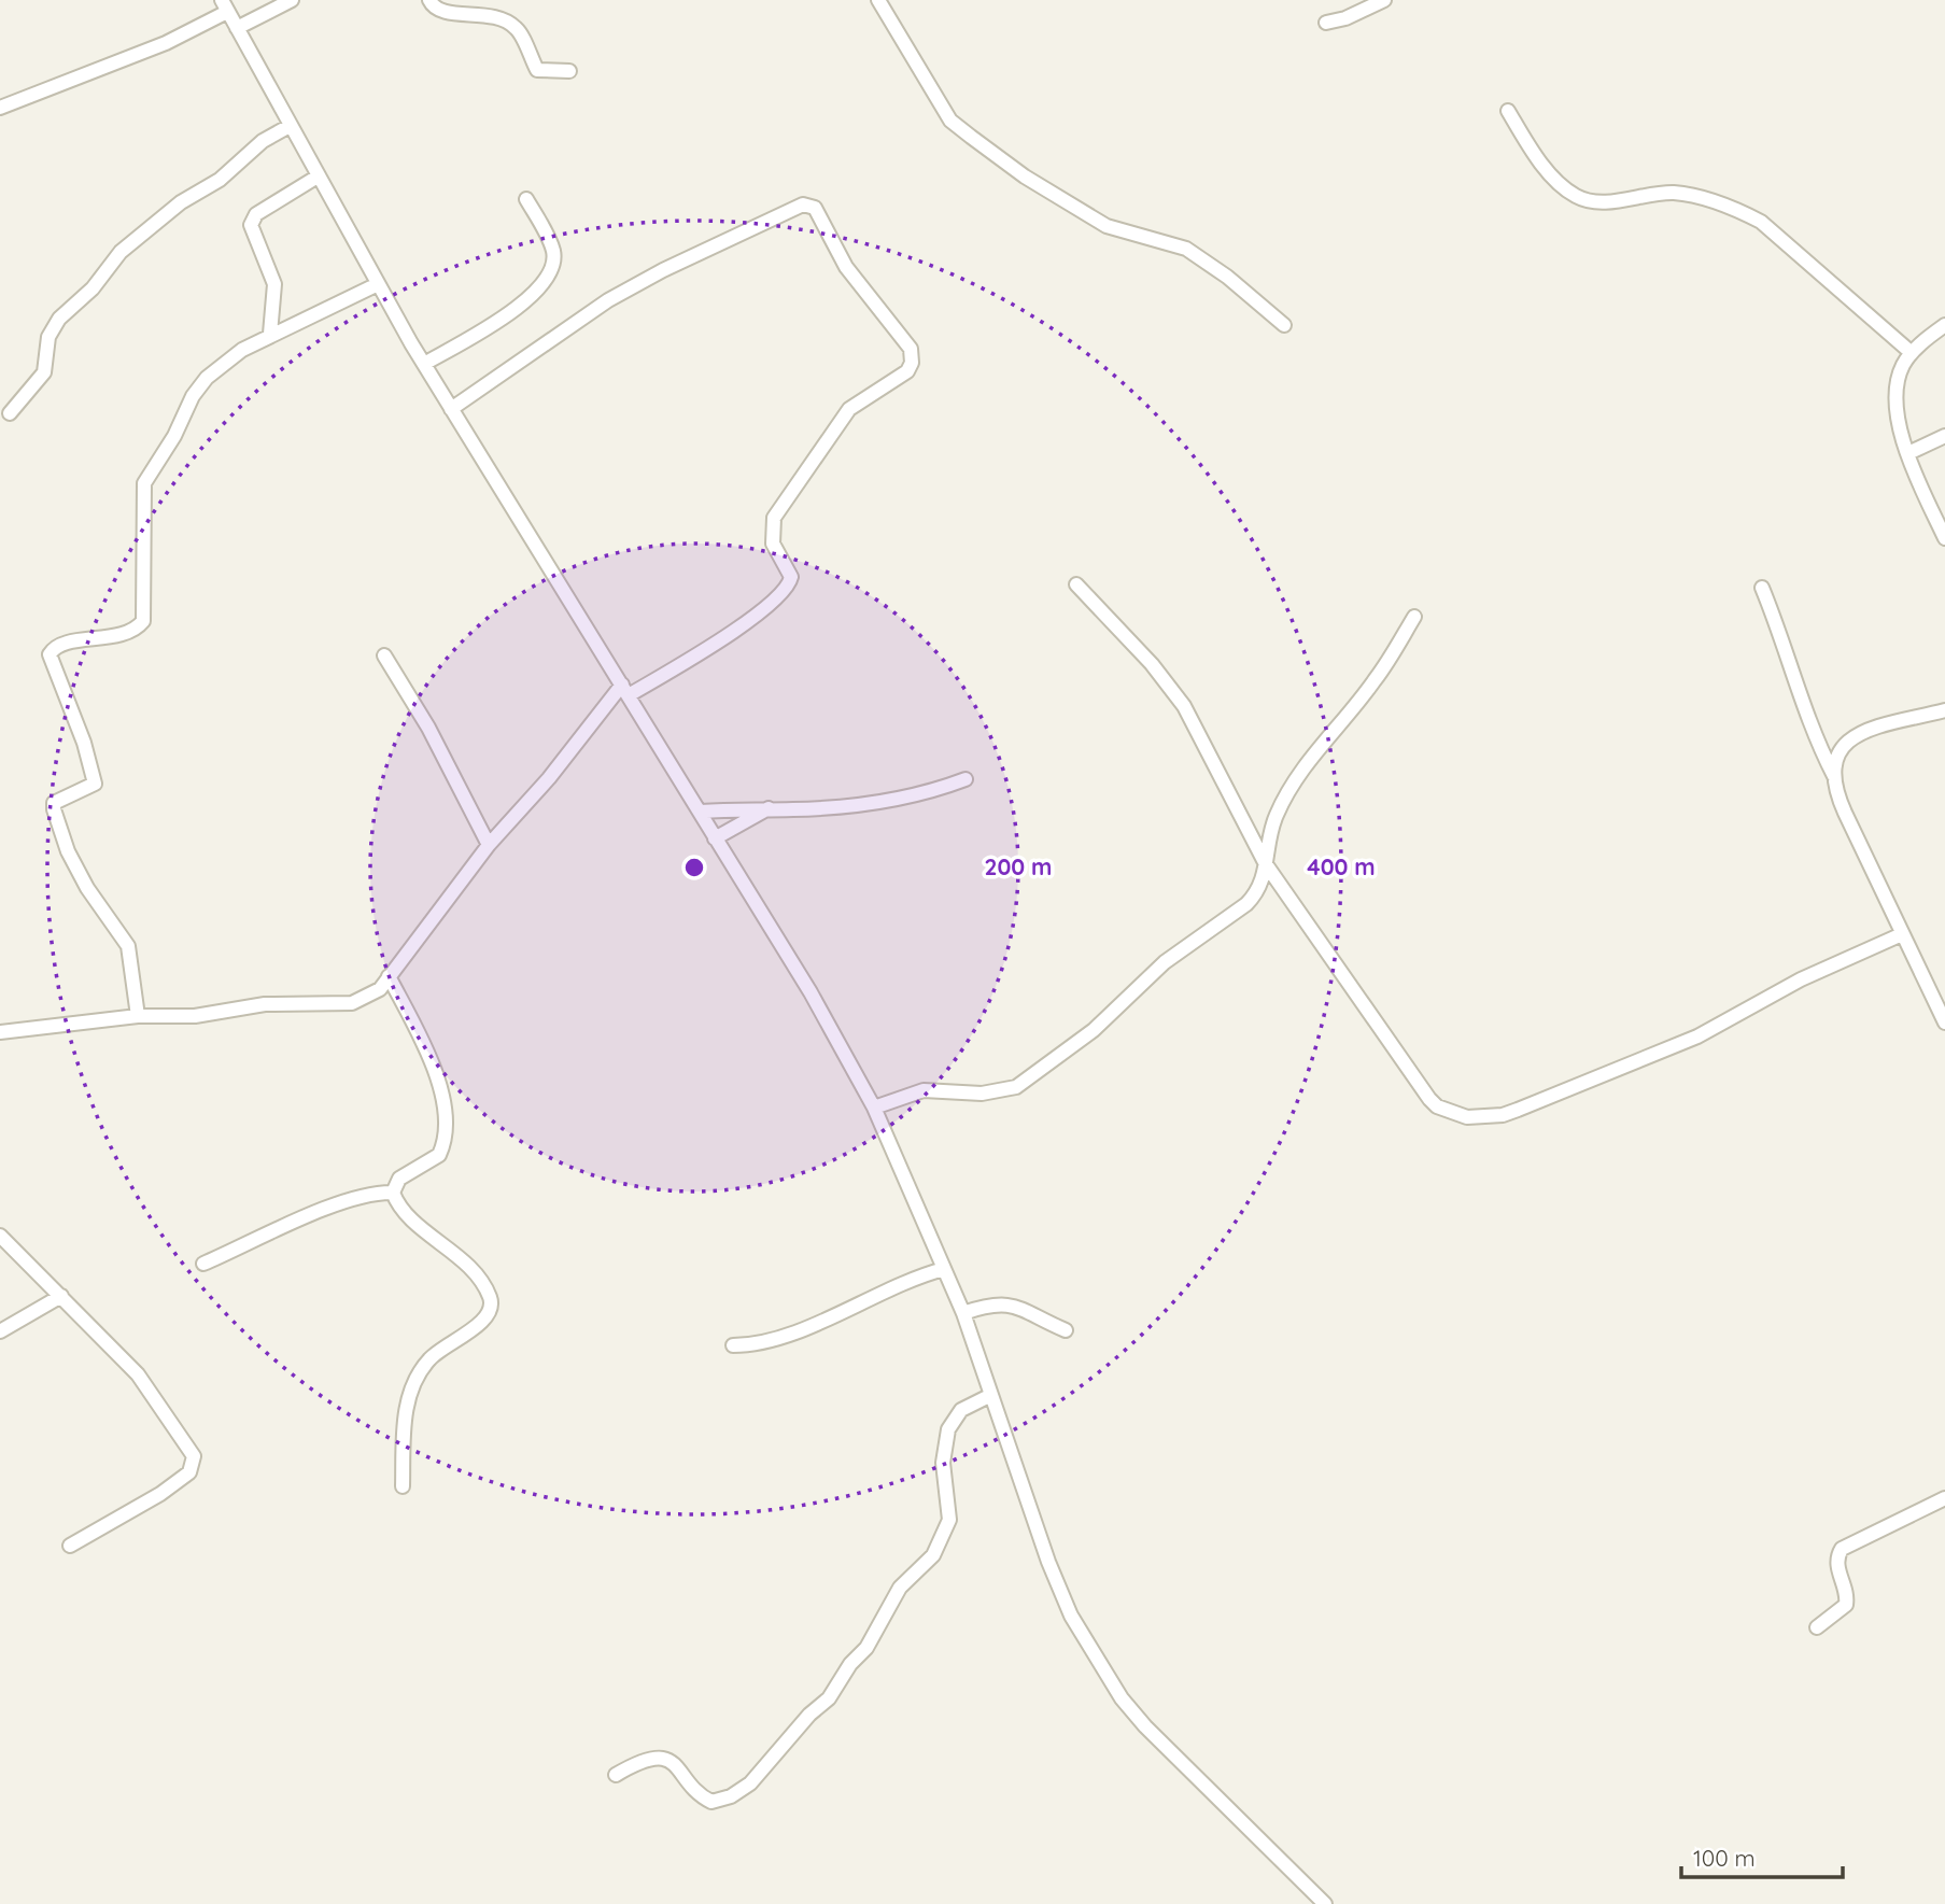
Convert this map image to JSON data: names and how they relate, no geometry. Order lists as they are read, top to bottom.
{
  "scale_bar": "100 m",
  "rings": ["200 m", "400 m"]
}
